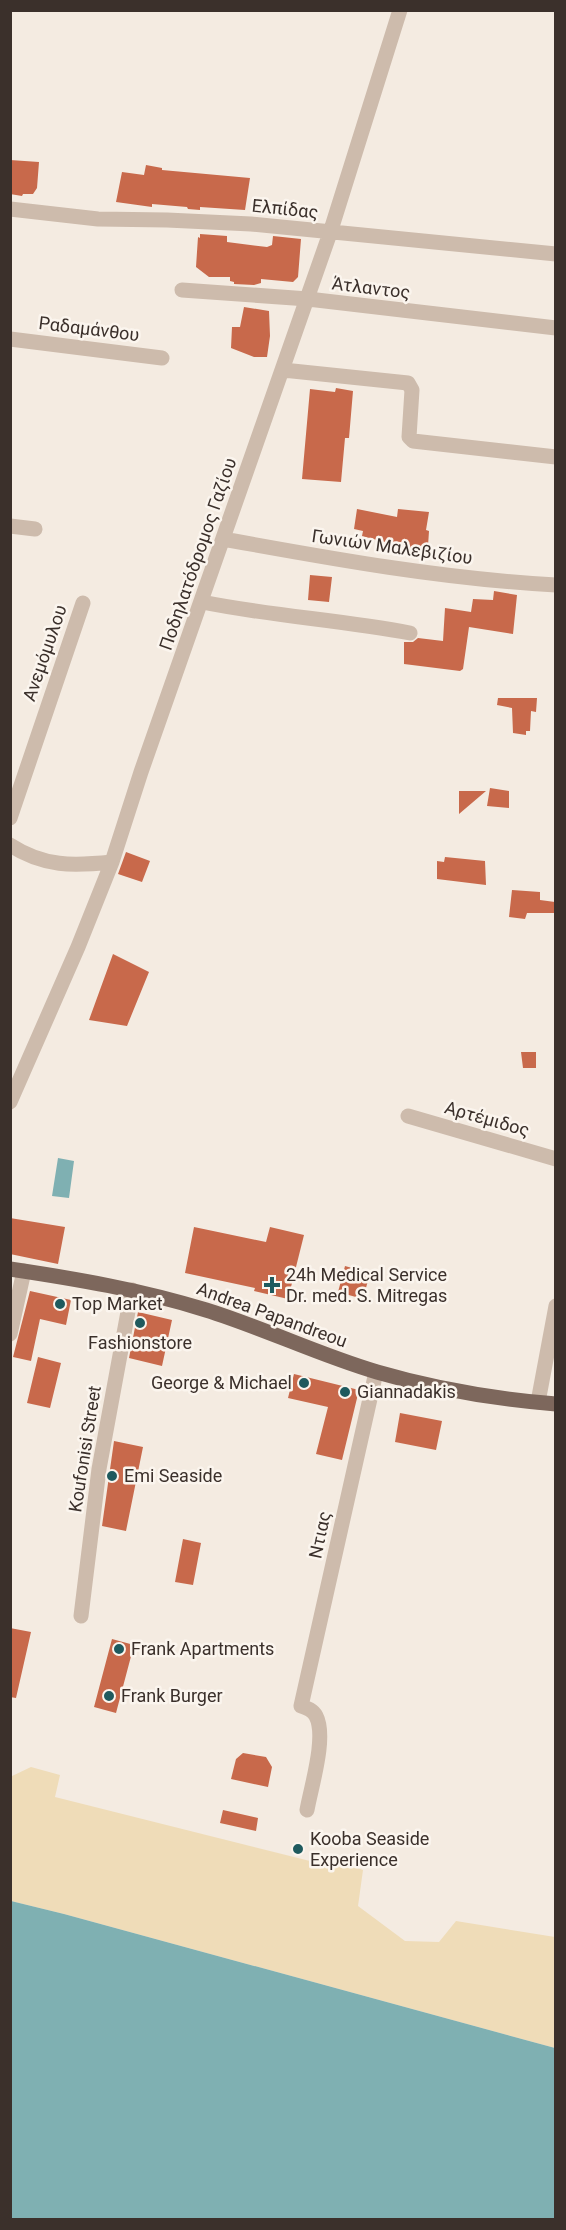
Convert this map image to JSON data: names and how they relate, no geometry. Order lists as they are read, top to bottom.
{
  "streets": {
    "main road": ["Andrea Papandreou"],
    "street": [
      "Ελπίδας",
      "Άτλαντος",
      "Ραδαμάνθου",
      "Γωνιών Μαλεβιζίου",
      "Ποδηλατόδρομος Γαζίου",
      "Ανεμόμυλου",
      "Αρτέμιδος",
      "Koufonisi Street",
      "Ντιας"
    ]
  },
  "crossings": [
    ["Ελπίδας", "Ποδηλατόδρομος Γαζίου"],
    ["Άτλαντος", "Ποδηλατόδρομος Γαζίου"],
    ["Γωνιών Μαλεβιζίου", "Ποδηλατόδρομος Γαζίου"],
    ["Andrea Papandreou", "Koufonisi Street"],
    ["Andrea Papandreou", "Ντιας"]
  ],
  "places": {
    "health": ["24h Medical Service Dr. med. S. Mitregas"],
    "other": [
      "Top Market",
      "Fashionstore",
      "George & Michael",
      "Giannadakis",
      "Emi Seaside",
      "Frank Apartments",
      "Frank Burger",
      "Kooba Seaside Experience"
    ]
  }
}
